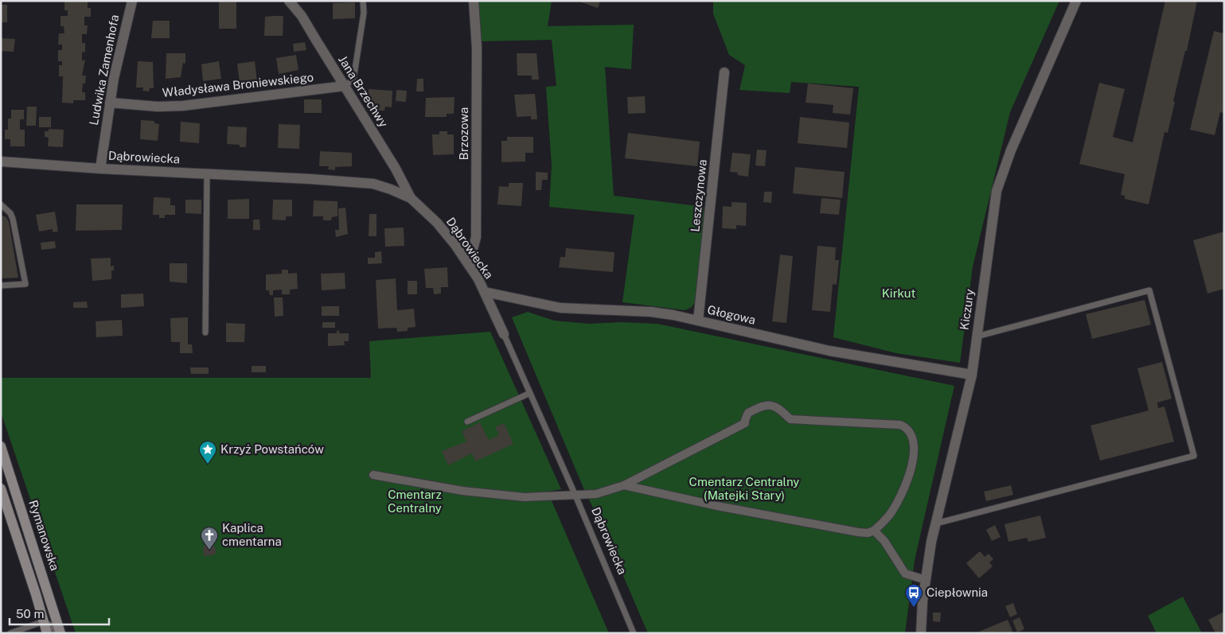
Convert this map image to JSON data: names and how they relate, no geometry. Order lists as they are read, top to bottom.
{
  "streets": {
    "main road": ["Rymanowska"],
    "street": [
      "Ludwika Zamenhofa",
      "Władysława Broniewskiego",
      "Jana Brzechwy",
      "Brzozowa",
      "Dąbrowiecka",
      "Leszczynowa",
      "Kiczury",
      "Głogowa"
    ]
  },
  "crossings": [
    ["Ludwika Zamenhofa", "Władysława Broniewskiego"],
    ["Ludwika Zamenhofa", "Dąbrowiecka"],
    ["Władysława Broniewskiego", "Jana Brzechwy"],
    ["Jana Brzechwy", "Dąbrowiecka"],
    ["Brzozowa", "Dąbrowiecka"],
    ["Dąbrowiecka", "Głogowa"],
    ["Leszczynowa", "Głogowa"],
    ["Kiczury", "Głogowa"]
  ],
  "parks": ["Kirkut", "Cmentarz Centralny (Matejki Stary)", "Cmentarz Centralny"],
  "places": {
    "place": ["Krzyż Powstańców"],
    "church": ["Kaplica cmentarna"],
    "bus stop": ["Ciepłownia"]
  },
  "scale_bar": "50 m"
}
